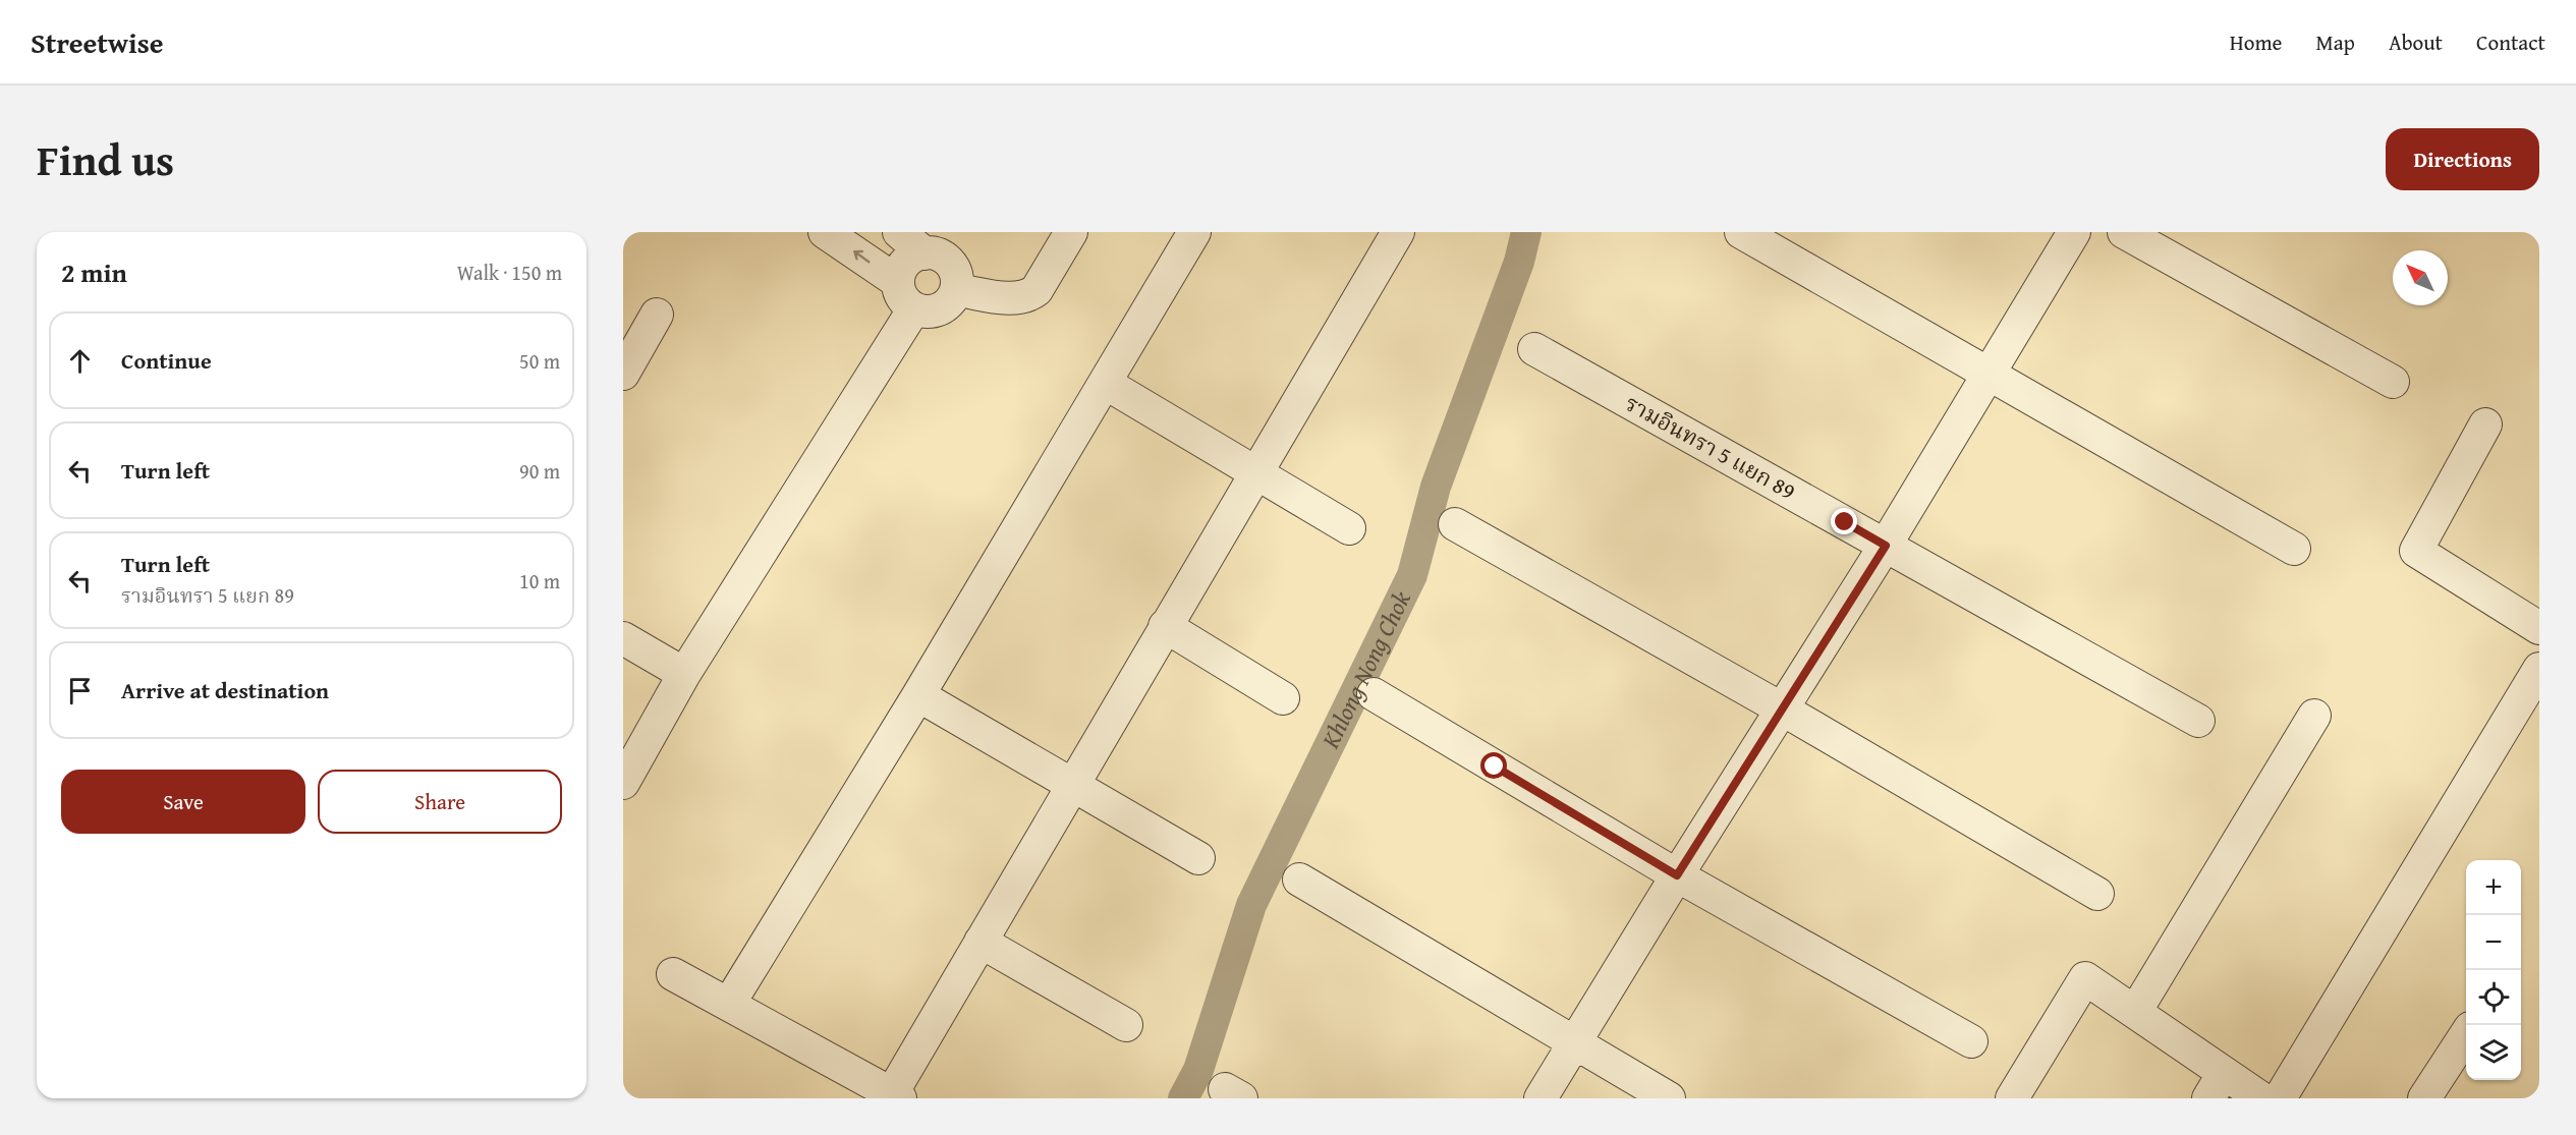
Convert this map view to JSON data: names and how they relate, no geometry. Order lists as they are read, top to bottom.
{
  "streets": {
    "street": ["รามอินทรา 5 แยก 89"]
  },
  "water": ["Khlong Nong Chok"],
  "north": "top left",
  "page": {
    "header": "Streetwise",
    "nav": [
      "Home",
      "Map",
      "About",
      "Contact"
    ],
    "title": "Find us",
    "buttons": [
      "Directions",
      ["Save", "Share"]
    ],
    "heading": ["2 min", "Walk · 150 m"],
    "list": [
      ["Continue", "50 m"],
      ["Turn left", "90 m"],
      ["Turn left", "รามอินทรา 5 แยก 89", "10 m"],
      "Arrive at destination"
    ],
    "map_buttons": ["+", "−"]
  }
}
